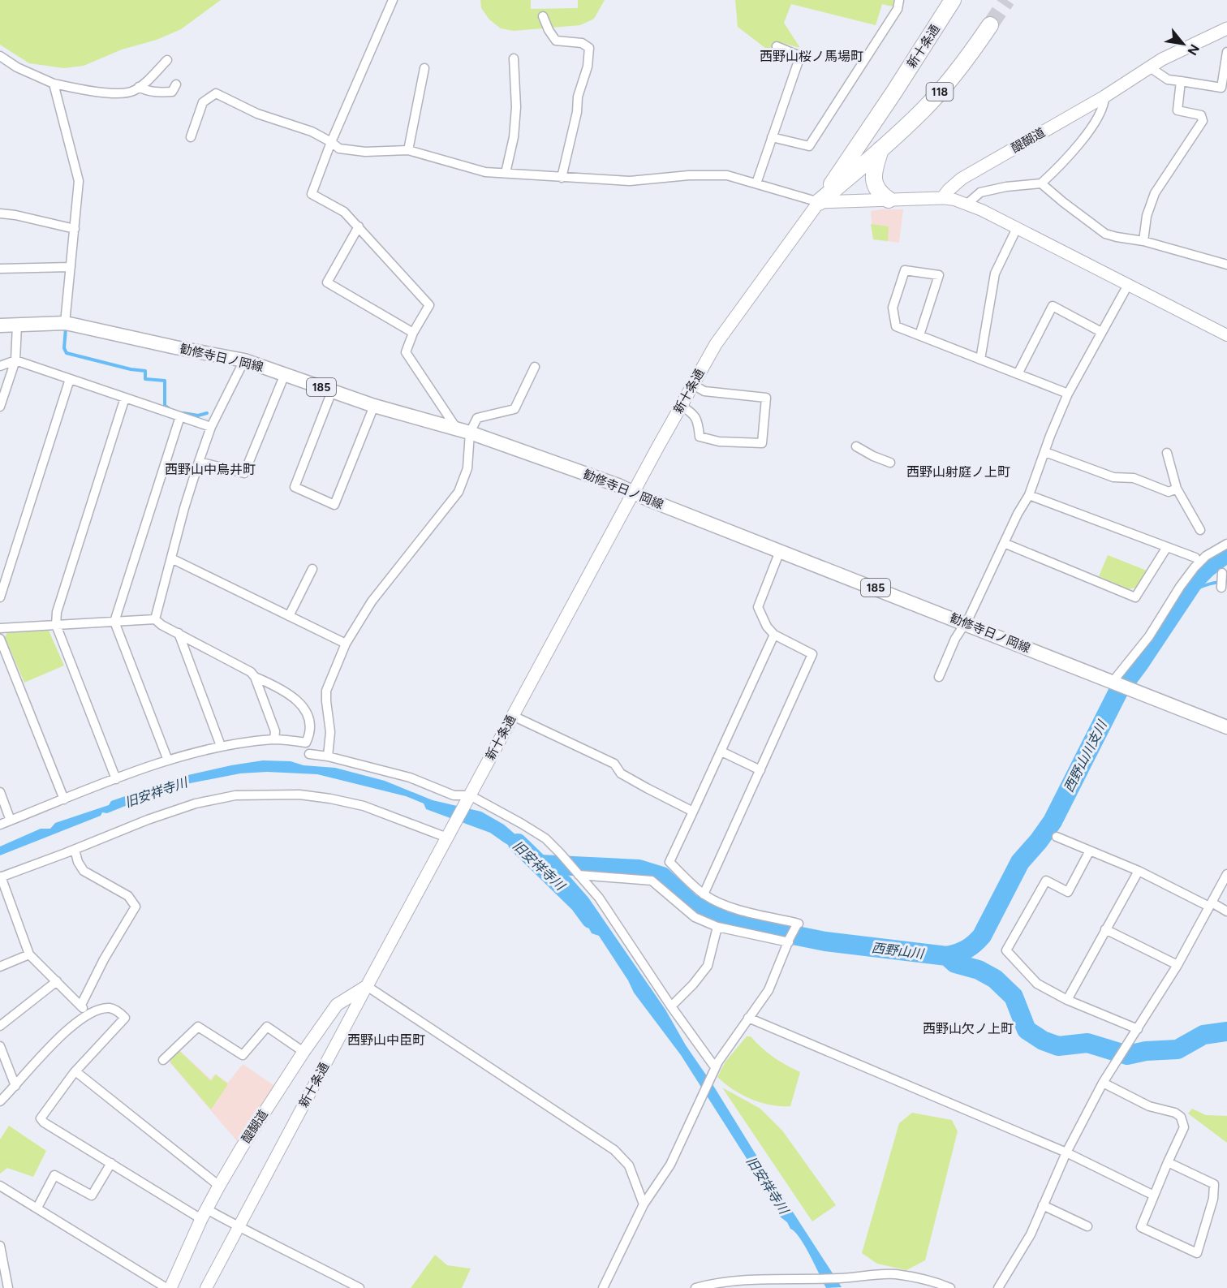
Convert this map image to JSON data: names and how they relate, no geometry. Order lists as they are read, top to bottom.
{
  "streets": {
    "highway": ["新十条通", "118"],
    "main road": ["醍醐道", "勧修寺日ノ岡線", "185"]
  },
  "crossings": [
    ["新十条通", "118"],
    ["新十条通", "醍醐道"],
    ["新十条通", "勧修寺日ノ岡線"]
  ],
  "districts": [
    "西野山桜ノ馬場町",
    "西野山中鳥井町",
    "西野山射庭ノ上町",
    "西野山欠ノ上町",
    "西野山中臣町"
  ],
  "water": ["西野山川支川", "旧安祥寺川", "西野山川"],
  "north": "bottom right"
}
